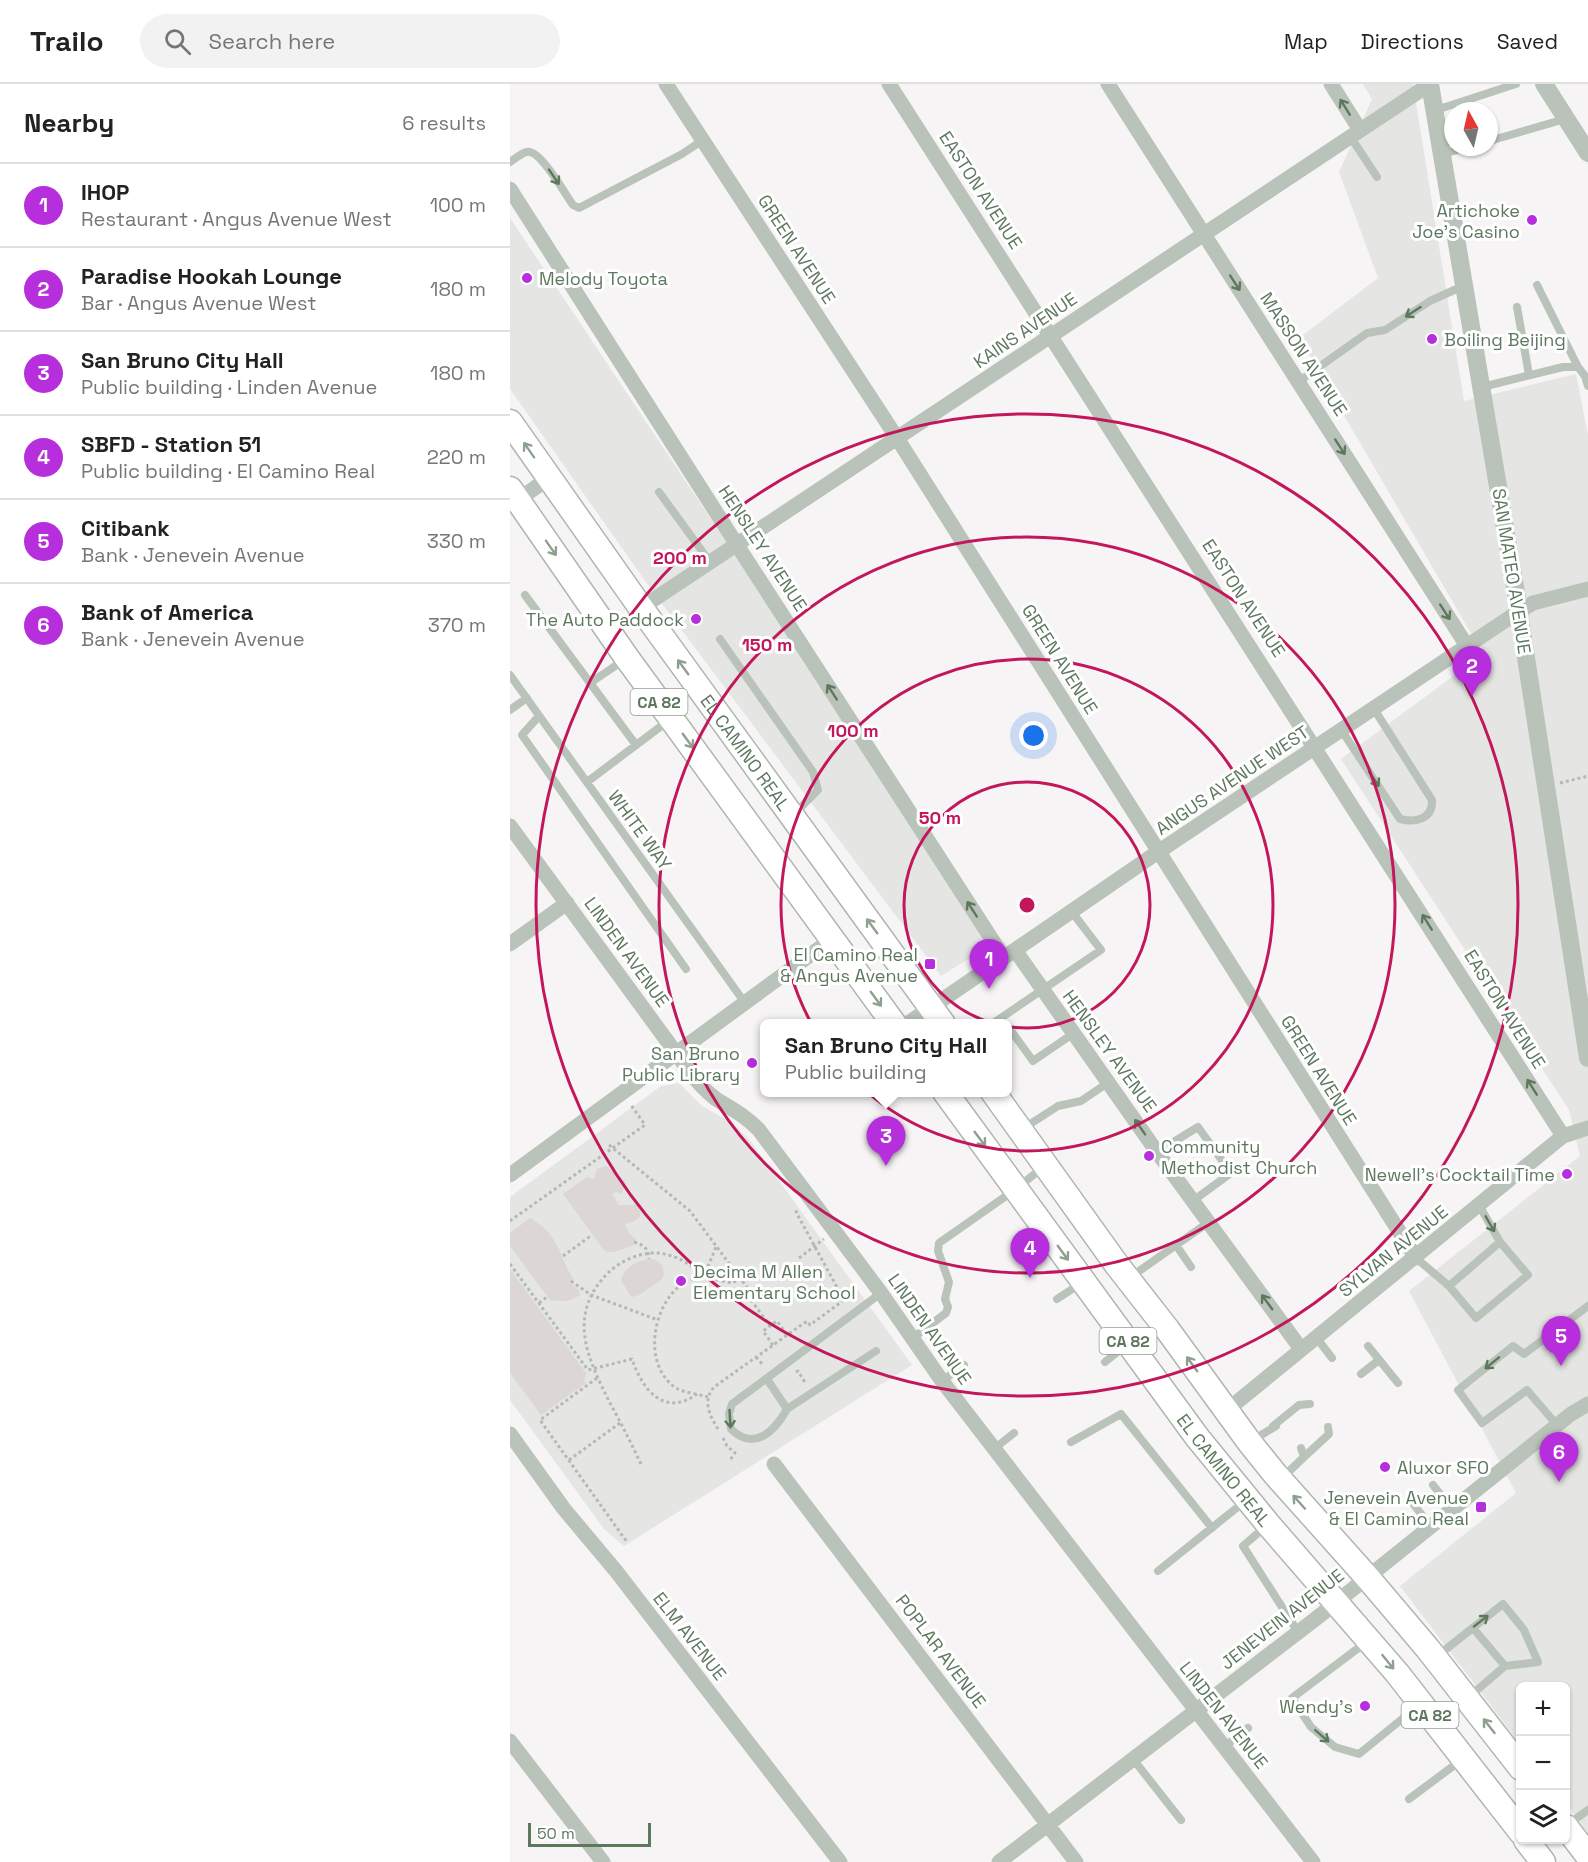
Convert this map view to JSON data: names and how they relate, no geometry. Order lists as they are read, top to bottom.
{
  "streets": {
    "main road": ["CA 82", "EL CAMINO REAL"],
    "street": [
      "EASTON AVENUE",
      "GREEN AVENUE",
      "KAINS AVENUE",
      "MASSON AVENUE",
      "HENSLEY AVENUE",
      "SAN MATEO AVENUE",
      "ANGUS AVENUE WEST",
      "LINDEN AVENUE",
      "SYLVAN AVENUE",
      "JENEVEIN AVENUE",
      "ELM AVENUE",
      "POPLAR AVENUE"
    ],
    "lane": ["WHITE WAY"]
  },
  "crossings": [
    ["EASTON AVENUE", "KAINS AVENUE"],
    ["EASTON AVENUE", "ANGUS AVENUE WEST"],
    ["EASTON AVENUE", "SYLVAN AVENUE"],
    ["GREEN AVENUE", "KAINS AVENUE"],
    ["GREEN AVENUE", "ANGUS AVENUE WEST"],
    ["GREEN AVENUE", "SYLVAN AVENUE"],
    ["KAINS AVENUE", "MASSON AVENUE"],
    ["KAINS AVENUE", "HENSLEY AVENUE"],
    ["KAINS AVENUE", "SAN MATEO AVENUE"],
    ["KAINS AVENUE", "EL CAMINO REAL"],
    ["MASSON AVENUE", "ANGUS AVENUE WEST"],
    ["HENSLEY AVENUE", "ANGUS AVENUE WEST"],
    ["HENSLEY AVENUE", "SYLVAN AVENUE"],
    ["SAN MATEO AVENUE", "ANGUS AVENUE WEST"],
    ["EL CAMINO REAL", "ANGUS AVENUE WEST"],
    ["EL CAMINO REAL", "SYLVAN AVENUE"],
    ["EL CAMINO REAL", "JENEVEIN AVENUE"],
    ["LINDEN AVENUE", "JENEVEIN AVENUE"],
    ["JENEVEIN AVENUE", "POPLAR AVENUE"]
  ],
  "one_way": ["EASTON AVENUE", "MASSON AVENUE", "HENSLEY AVENUE"],
  "places": {
    "other": [
      "Artichoke Joe's Casino",
      "Melody Toyota",
      "Boiling Beijing",
      "The Auto Paddock",
      "San Bruno Public Library",
      "Community Methodist Church",
      "Newell's Cocktail Time",
      "Decima M Allen Elementary School",
      "Aluxor SFO",
      "Wendy's"
    ],
    "transit": ["El Camino Real & Angus Avenue", "Jenevein Avenue & El Camino Real"]
  },
  "scale_bar": "50 m",
  "north": "top",
  "page": {
    "header": "Trailo",
    "search": "Search here",
    "nav": ["Map", "Directions", "Saved"],
    "heading": ["Nearby", "6 results"],
    "list": [
      {
        "mark": "1",
        "name": "IHOP",
        "note": "Restaurant · Angus Avenue West",
        "value": "100 m"
      },
      {
        "mark": "2",
        "name": "Paradise Hookah Lounge",
        "note": "Bar · Angus Avenue West",
        "value": "180 m"
      },
      {
        "mark": "3",
        "name": "San Bruno City Hall",
        "note": "Public building · Linden Avenue",
        "value": "180 m"
      },
      {
        "mark": "4",
        "name": "SBFD - Station 51",
        "note": "Public building · El Camino Real",
        "value": "220 m"
      },
      {
        "mark": "5",
        "name": "Citibank",
        "note": "Bank · Jenevein Avenue",
        "value": "330 m"
      },
      {
        "mark": "6",
        "name": "Bank of America",
        "note": "Bank · Jenevein Avenue",
        "value": "370 m"
      }
    ],
    "pins": [
      "2",
      "1",
      "3",
      "4",
      "5",
      "6"
    ],
    "popup": ["San Bruno City Hall", "Public building"],
    "map_buttons": ["+", "−"],
    "scale": "50 m"
  },
  "rings": [
    "200 m",
    "150 m",
    "100 m",
    "50 m"
  ]
}
